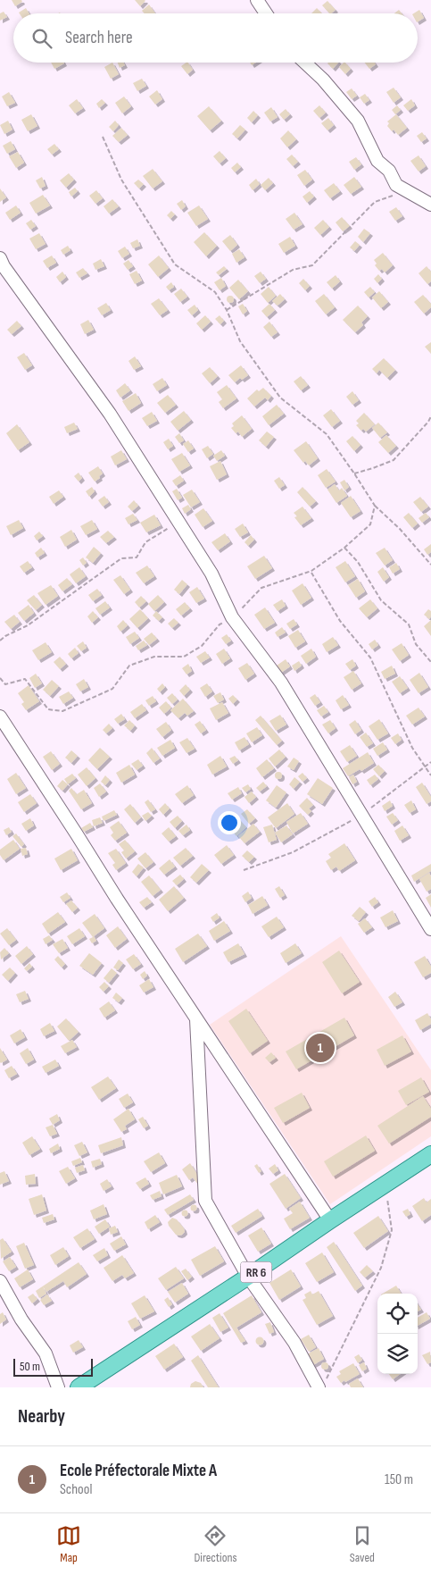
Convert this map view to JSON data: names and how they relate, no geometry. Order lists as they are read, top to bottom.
{
  "streets": {
    "main road": ["RR 6"]
  },
  "scale_bar": "50 m",
  "page": {
    "search": "Search here",
    "pins": "1",
    "scale": "50 m",
    "heading": "Nearby",
    "list": [
      {
        "mark": "1",
        "name": "Ecole Préfectorale Mixte A",
        "note": "School",
        "value": "150 m"
      }
    ],
    "nav": ["Map", "Directions", "Saved"]
  }
}
